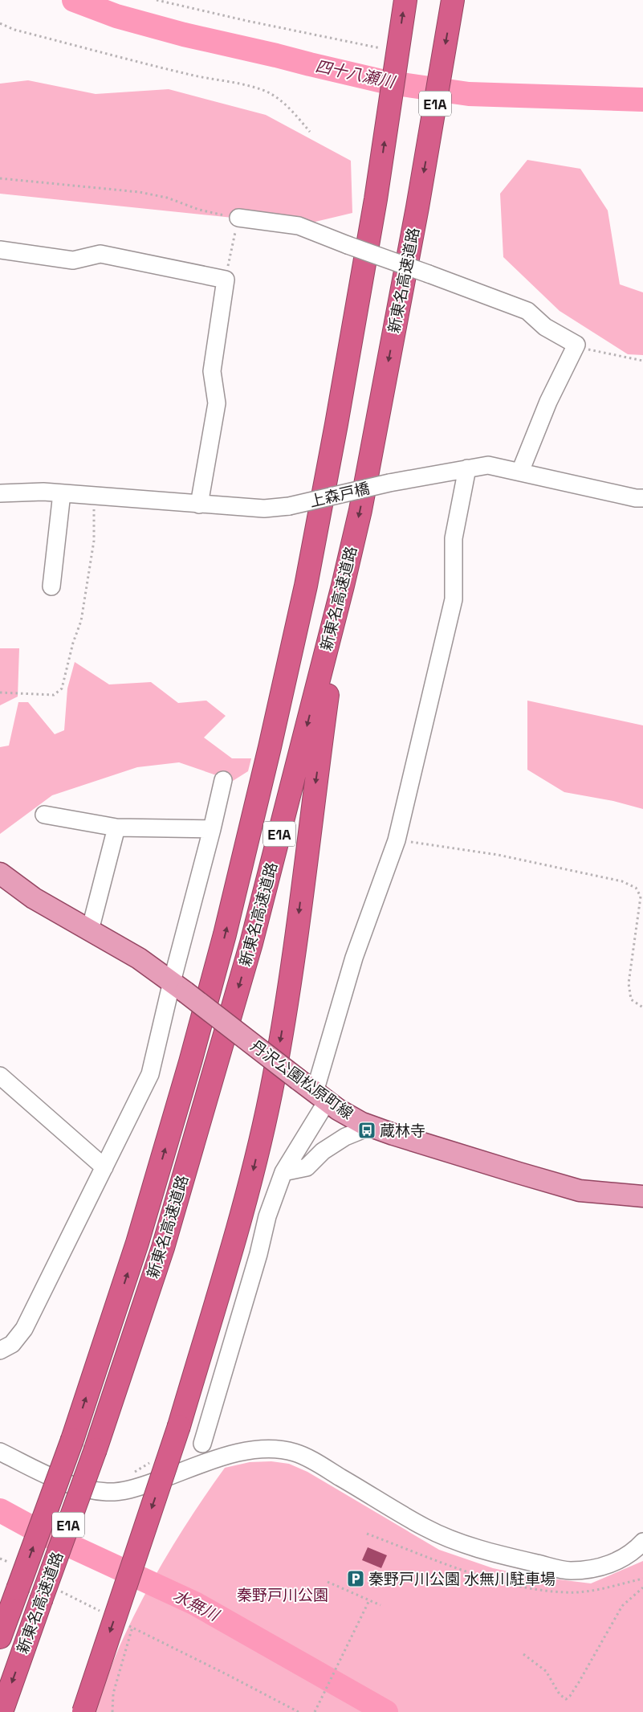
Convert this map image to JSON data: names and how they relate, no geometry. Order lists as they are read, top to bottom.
{
  "streets": {
    "highway": ["E1A", "新東名高速道路"],
    "main road": ["丹沢公園松原町線"],
    "street": ["上森戸橋"]
  },
  "water": ["四十八瀬川", "水無川"],
  "parks": ["秦野戸川公園"],
  "places": {
    "bus stop": ["蔵林寺"],
    "parking": ["秦野戸川公園 水無川駐車場"]
  }
}
